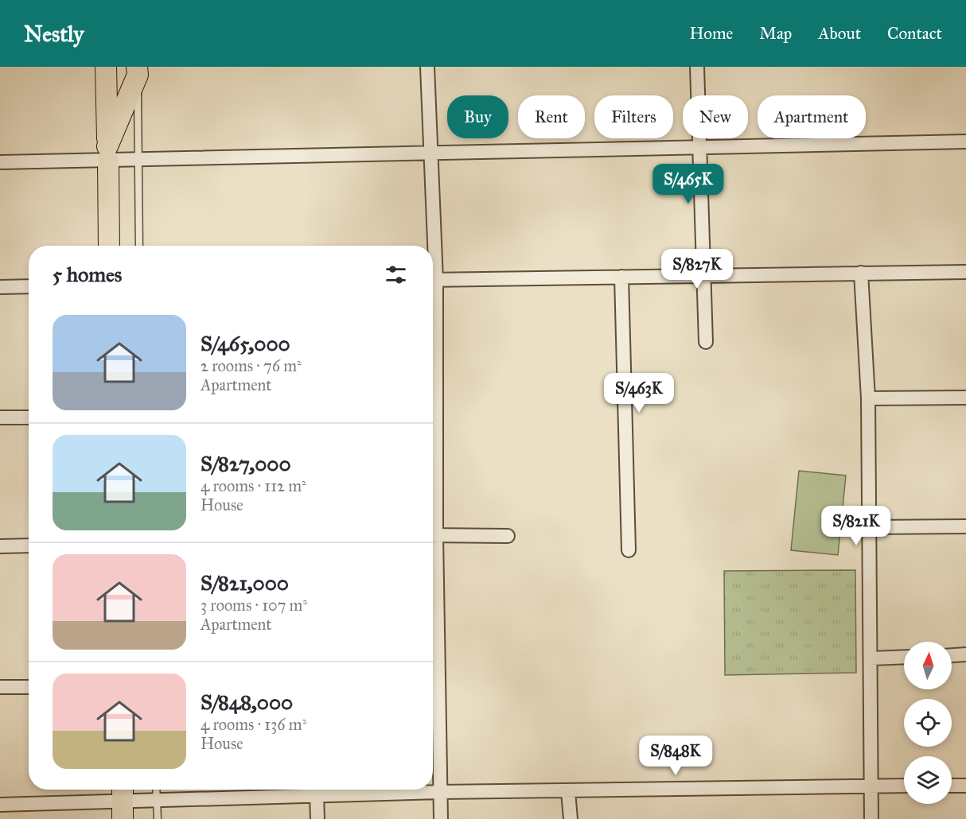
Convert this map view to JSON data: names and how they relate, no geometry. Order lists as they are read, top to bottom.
{
  "north": "top",
  "page": {
    "header": "Nestly",
    "nav": [
      "Home",
      "Map",
      "About",
      "Contact"
    ],
    "chip": [
      "Buy",
      "Rent",
      "Filters",
      "New",
      "Apartment"
    ],
    "price": [
      "S/465K",
      "S/827K",
      "S/463K",
      "S/821K",
      "S/848K"
    ],
    "heading": "5 homes",
    "list": [
      {
        "name": "S/465,000",
        "note": "2 rooms · 76 m² · Apartment"
      },
      {
        "name": "S/827,000",
        "note": "4 rooms · 112 m² · House"
      },
      {
        "name": "S/821,000",
        "note": "3 rooms · 107 m² · Apartment"
      },
      {
        "name": "S/848,000",
        "note": "4 rooms · 136 m² · House"
      }
    ]
  }
}
